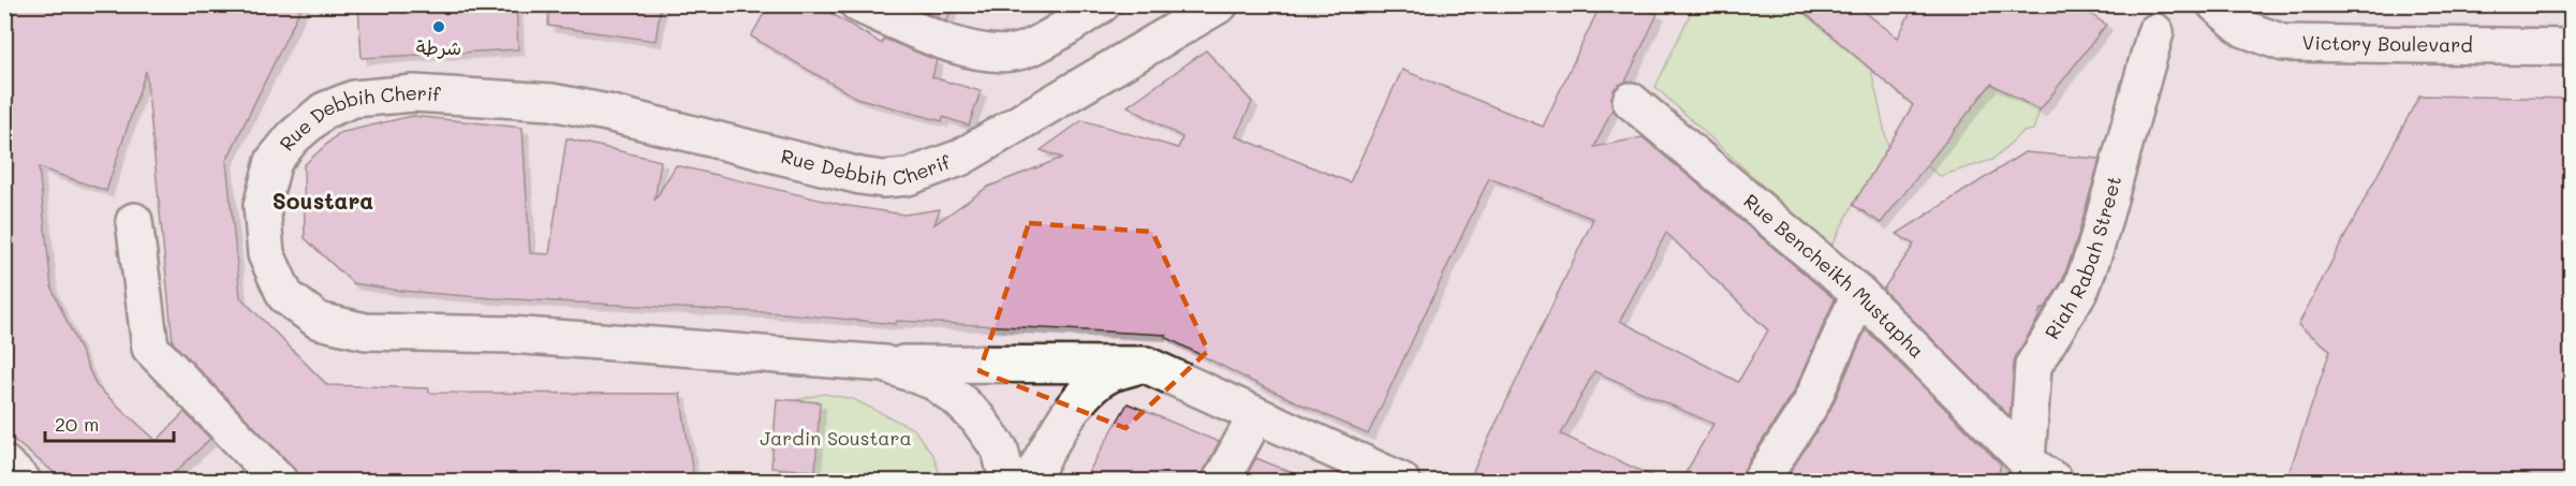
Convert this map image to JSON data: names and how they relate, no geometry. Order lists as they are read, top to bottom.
{
  "streets": {
    "street": [
      "Victory Boulevard",
      "Rue Debbih Cherif",
      "Riah Rabah Street",
      "Rue Bencheikh Mustapha"
    ]
  },
  "crossings": [
    ["Riah Rabah Street", "Rue Bencheikh Mustapha"]
  ],
  "districts": ["Soustara"],
  "parks": ["Jardin Soustara"],
  "places": ["شرطة"],
  "scale_bar": "20 m"
}
